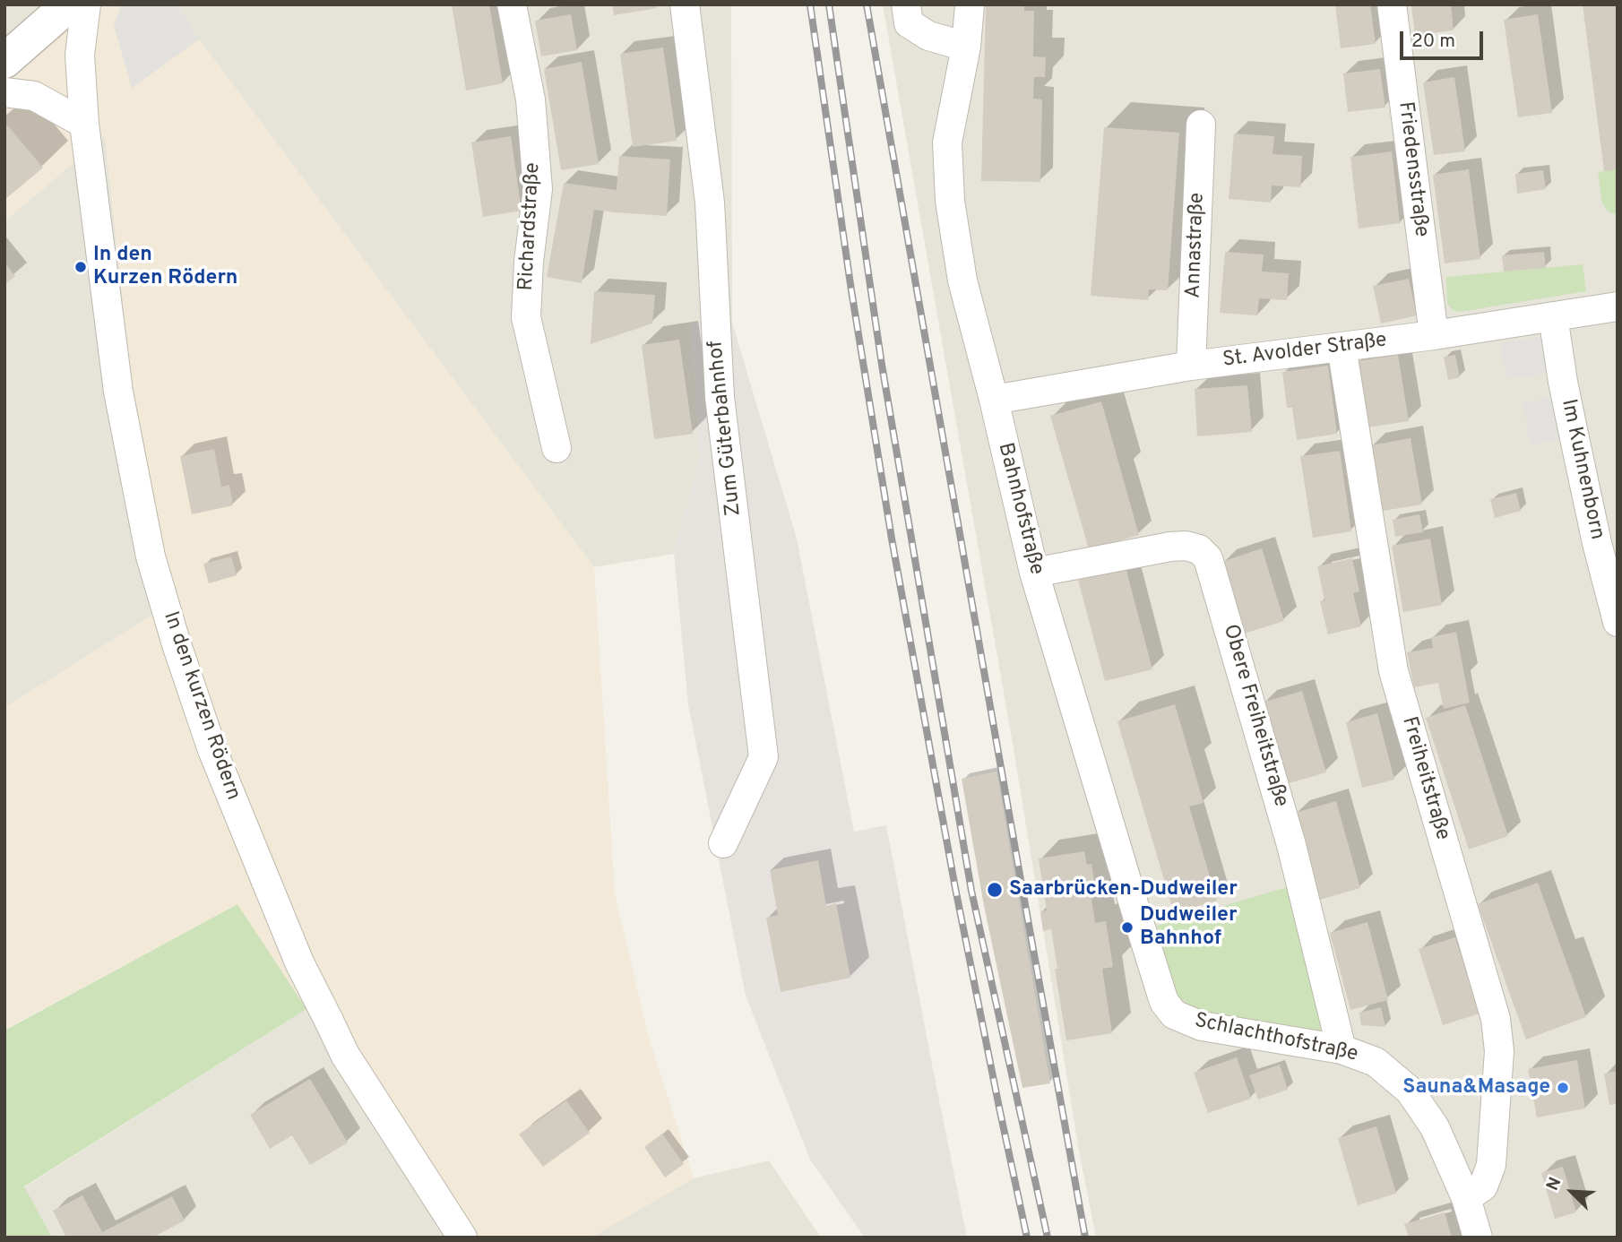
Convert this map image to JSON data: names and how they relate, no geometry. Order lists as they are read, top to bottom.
{
  "streets": {
    "street": [
      "Friedensstraße",
      "Richardstraße",
      "Annastraße",
      "St. Avolder Straße",
      "Zum Güterbahnhof",
      "Im Kuhnenborn",
      "Bahnhofstraße",
      "In den kurzen Rödern",
      "Obere Freiheitstraße",
      "Freiheitstraße",
      "Schlachthofstraße"
    ]
  },
  "crossings": [
    ["Friedensstraße", "St. Avolder Straße"],
    ["Annastraße", "St. Avolder Straße"],
    ["St. Avolder Straße", "Im Kuhnenborn"],
    ["St. Avolder Straße", "Bahnhofstraße"],
    ["St. Avolder Straße", "Freiheitstraße"],
    ["Bahnhofstraße", "Obere Freiheitstraße"],
    ["Bahnhofstraße", "Schlachthofstraße"],
    ["Obere Freiheitstraße", "Schlachthofstraße"],
    ["Freiheitstraße", "Schlachthofstraße"]
  ],
  "places": [
    "In den Kurzen Rödern",
    "Saarbrücken-Dudweiler",
    "Dudweiler Bahnhof",
    "Sauna&Masage"
  ],
  "scale_bar": "20 m",
  "north": "top left"
}
